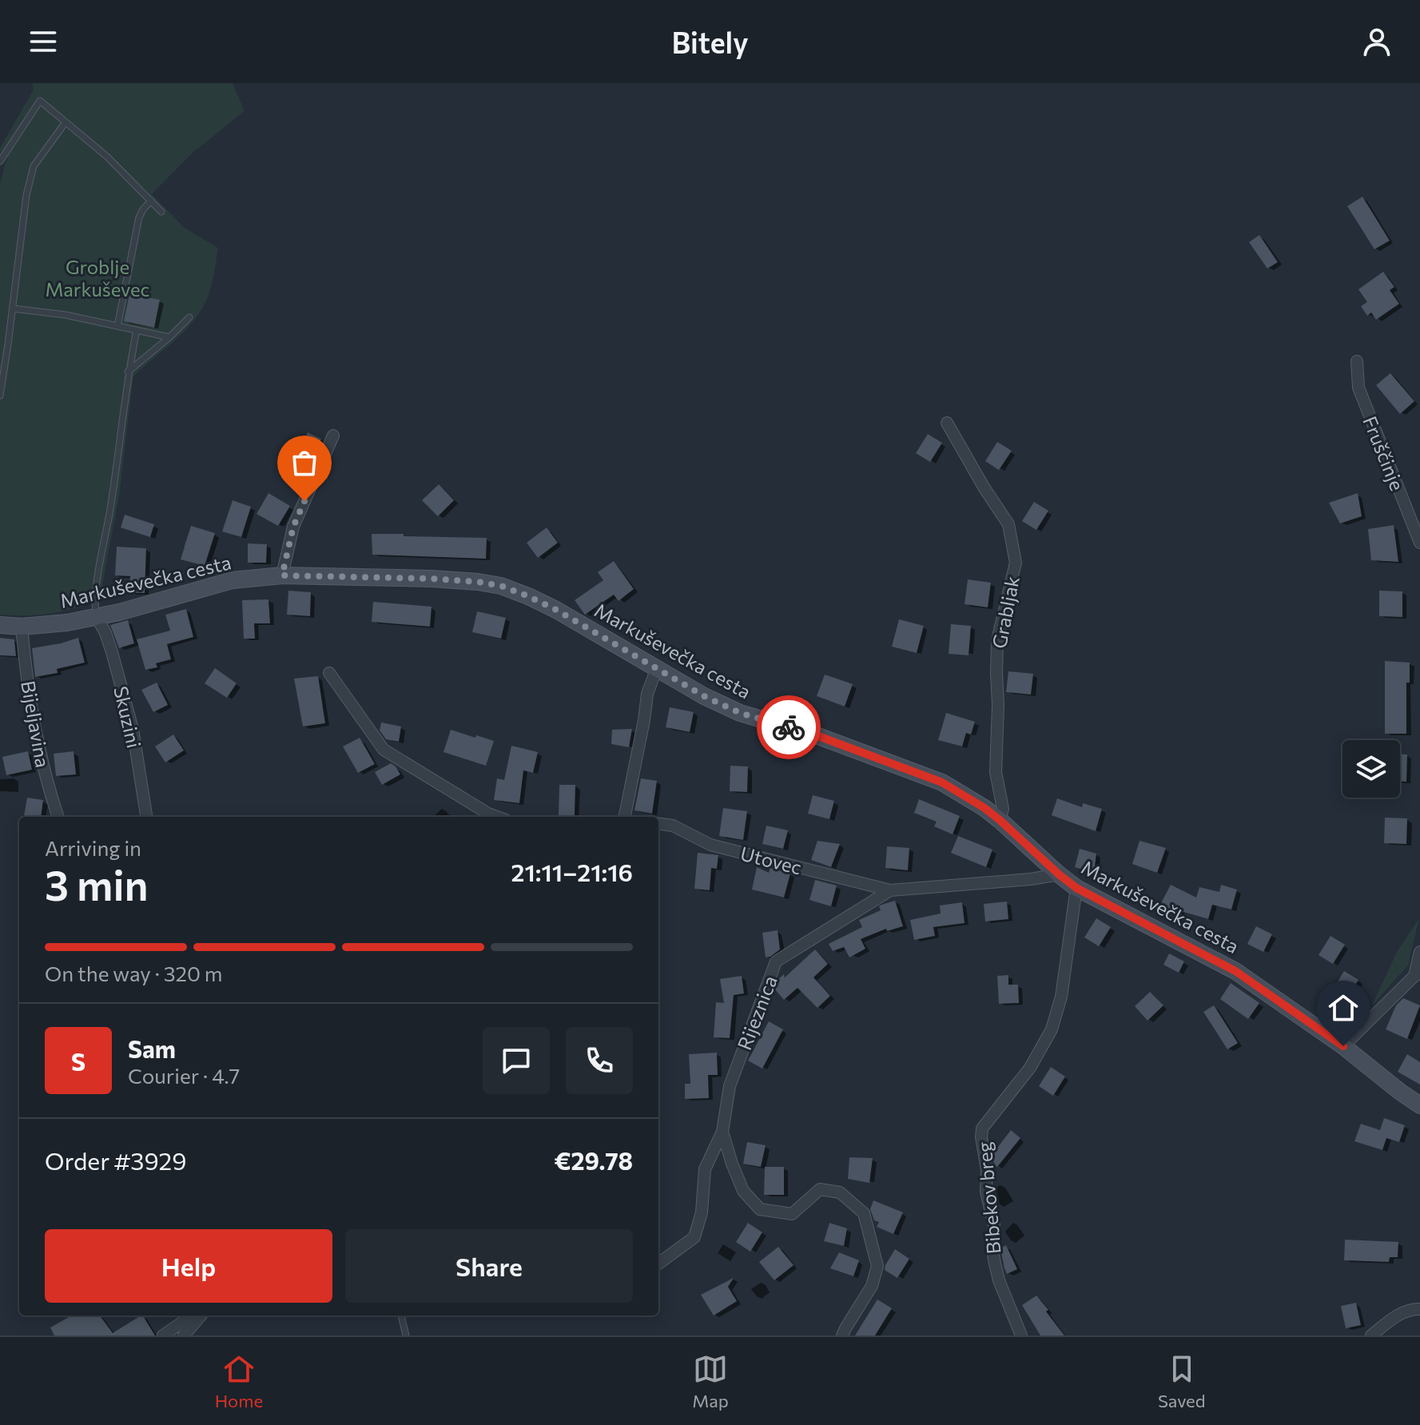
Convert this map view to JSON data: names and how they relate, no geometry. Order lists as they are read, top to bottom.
{
  "streets": {
    "main road": ["Markuševečka cesta"],
    "street": [
      "Fruščinje",
      "Grabljak",
      "Skuzini",
      "Bijeljavina",
      "Utovec",
      "Rijeznica",
      "Bibekov breg"
    ]
  },
  "crossings": [
    ["Markuševečka cesta", "Grabljak"],
    ["Markuševečka cesta", "Skuzini"],
    ["Markuševečka cesta", "Bijeljavina"],
    ["Markuševečka cesta", "Rijeznica"],
    ["Markuševečka cesta", "Bibekov breg"],
    ["Utovec", "Rijeznica"]
  ],
  "parks": ["Groblje Markuševec"],
  "page": {
    "header": "Bitely",
    "heading": ["3 min", "Arriving in", "21:11–21:16"],
    "panel": [
      "Sam",
      "Courier · 4.7",
      "Order #3929",
      "€29.78"
    ],
    "bar": "On the way · 320 m",
    "round": "S",
    "buttons": ["Help", "Share"],
    "tabs": ["Home", "Map", "Saved"]
  }
}
